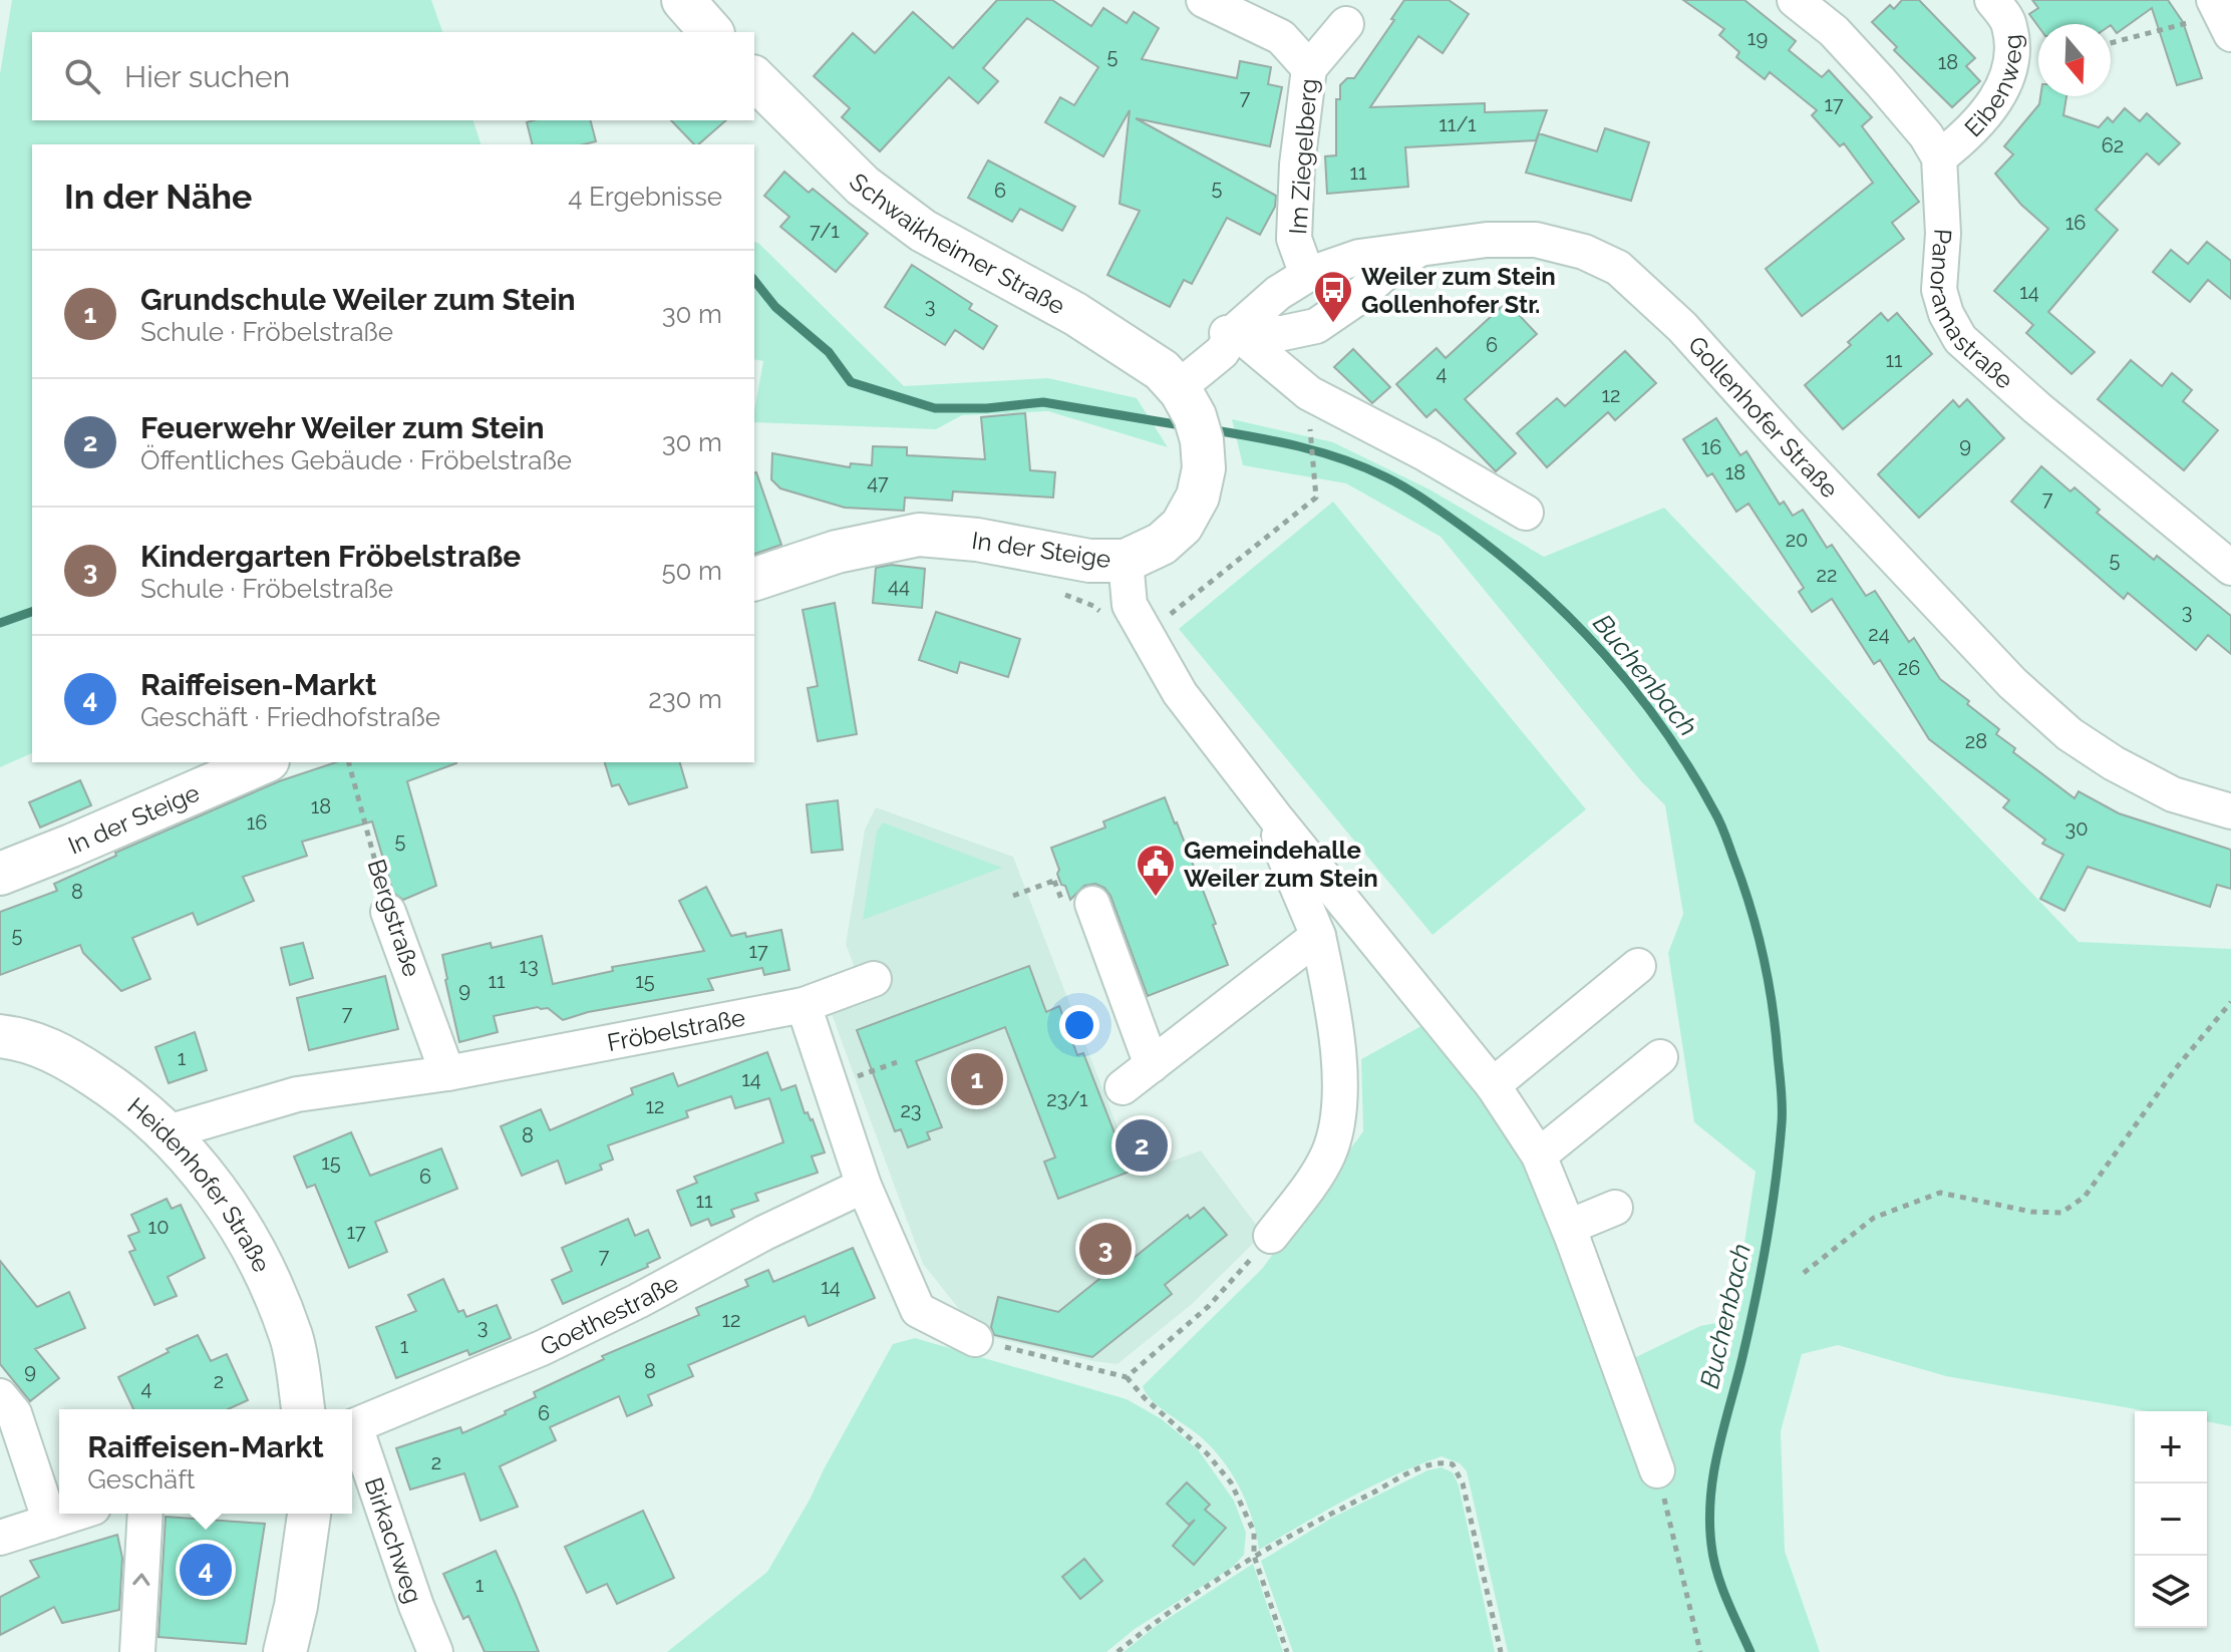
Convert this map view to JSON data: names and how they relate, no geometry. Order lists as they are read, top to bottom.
{
  "streets": {
    "main road": ["Schwaikheimer Straße", "In der Steige", "Heidenhofer Straße"],
    "street": [
      "Eibenweg",
      "Im Ziegelberg",
      "Panoramastraße",
      "Gollenhofer Straße",
      "Bergstraße",
      "Fröbelstraße",
      "Goethestraße",
      "Birkachweg"
    ]
  },
  "crossings": [
    ["Eibenweg", "Panoramastraße"],
    ["Im Ziegelberg", "Gollenhofer Straße"],
    ["Schwaikheimer Straße", "Gollenhofer Straße"],
    ["Schwaikheimer Straße", "In der Steige"],
    ["Gollenhofer Straße", "In der Steige"],
    ["Bergstraße", "Fröbelstraße"],
    ["Fröbelstraße", "Heidenhofer Straße"]
  ],
  "water": ["Buchenbach"],
  "places": {
    "bus stop": ["Weiler zum Stein Gollenhofer Str."],
    "public building": ["Gemeindehalle Weiler zum Stein"]
  },
  "house_numbers": [
    "19",
    "5",
    "18",
    "7",
    "17",
    "11/1",
    "62",
    "11",
    "5",
    "6",
    "16",
    "7/1",
    "14",
    "3",
    "6",
    "11",
    "4",
    "12",
    "9",
    "16",
    "18",
    "47",
    "7",
    "20",
    "5",
    "22",
    "44",
    "3",
    "24",
    "26",
    "28",
    "18",
    "16",
    "30",
    "5",
    "8",
    "5",
    "17",
    "13",
    "11",
    "15",
    "9",
    "7",
    "1",
    "14",
    "23/1",
    "12",
    "23",
    "8",
    "15",
    "6",
    "11",
    "10",
    "17",
    "7",
    "14",
    "12",
    "3",
    "1",
    "9",
    "8",
    "2",
    "4",
    "6",
    "2",
    "1"
  ],
  "north": "bottom",
  "page": {
    "search": "Hier suchen",
    "heading": ["In der Nähe", "4 Ergebnisse"],
    "list": [
      {
        "mark": "1",
        "name": "Grundschule Weiler zum Stein",
        "note": "Schule · Fröbelstraße",
        "value": "30 m"
      },
      {
        "mark": "2",
        "name": "Feuerwehr Weiler zum Stein",
        "note": "Öffentliches Gebäude · Fröbelstraße",
        "value": "30 m"
      },
      {
        "mark": "3",
        "name": "Kindergarten Fröbelstraße",
        "note": "Schule · Fröbelstraße",
        "value": "50 m"
      },
      {
        "mark": "4",
        "name": "Raiffeisen-Markt",
        "note": "Geschäft · Friedhofstraße",
        "value": "230 m"
      }
    ],
    "pins": [
      "1",
      "2",
      "3",
      "4"
    ],
    "popup": ["Raiffeisen-Markt", "Geschäft"],
    "map_buttons": ["+", "−"]
  }
}
